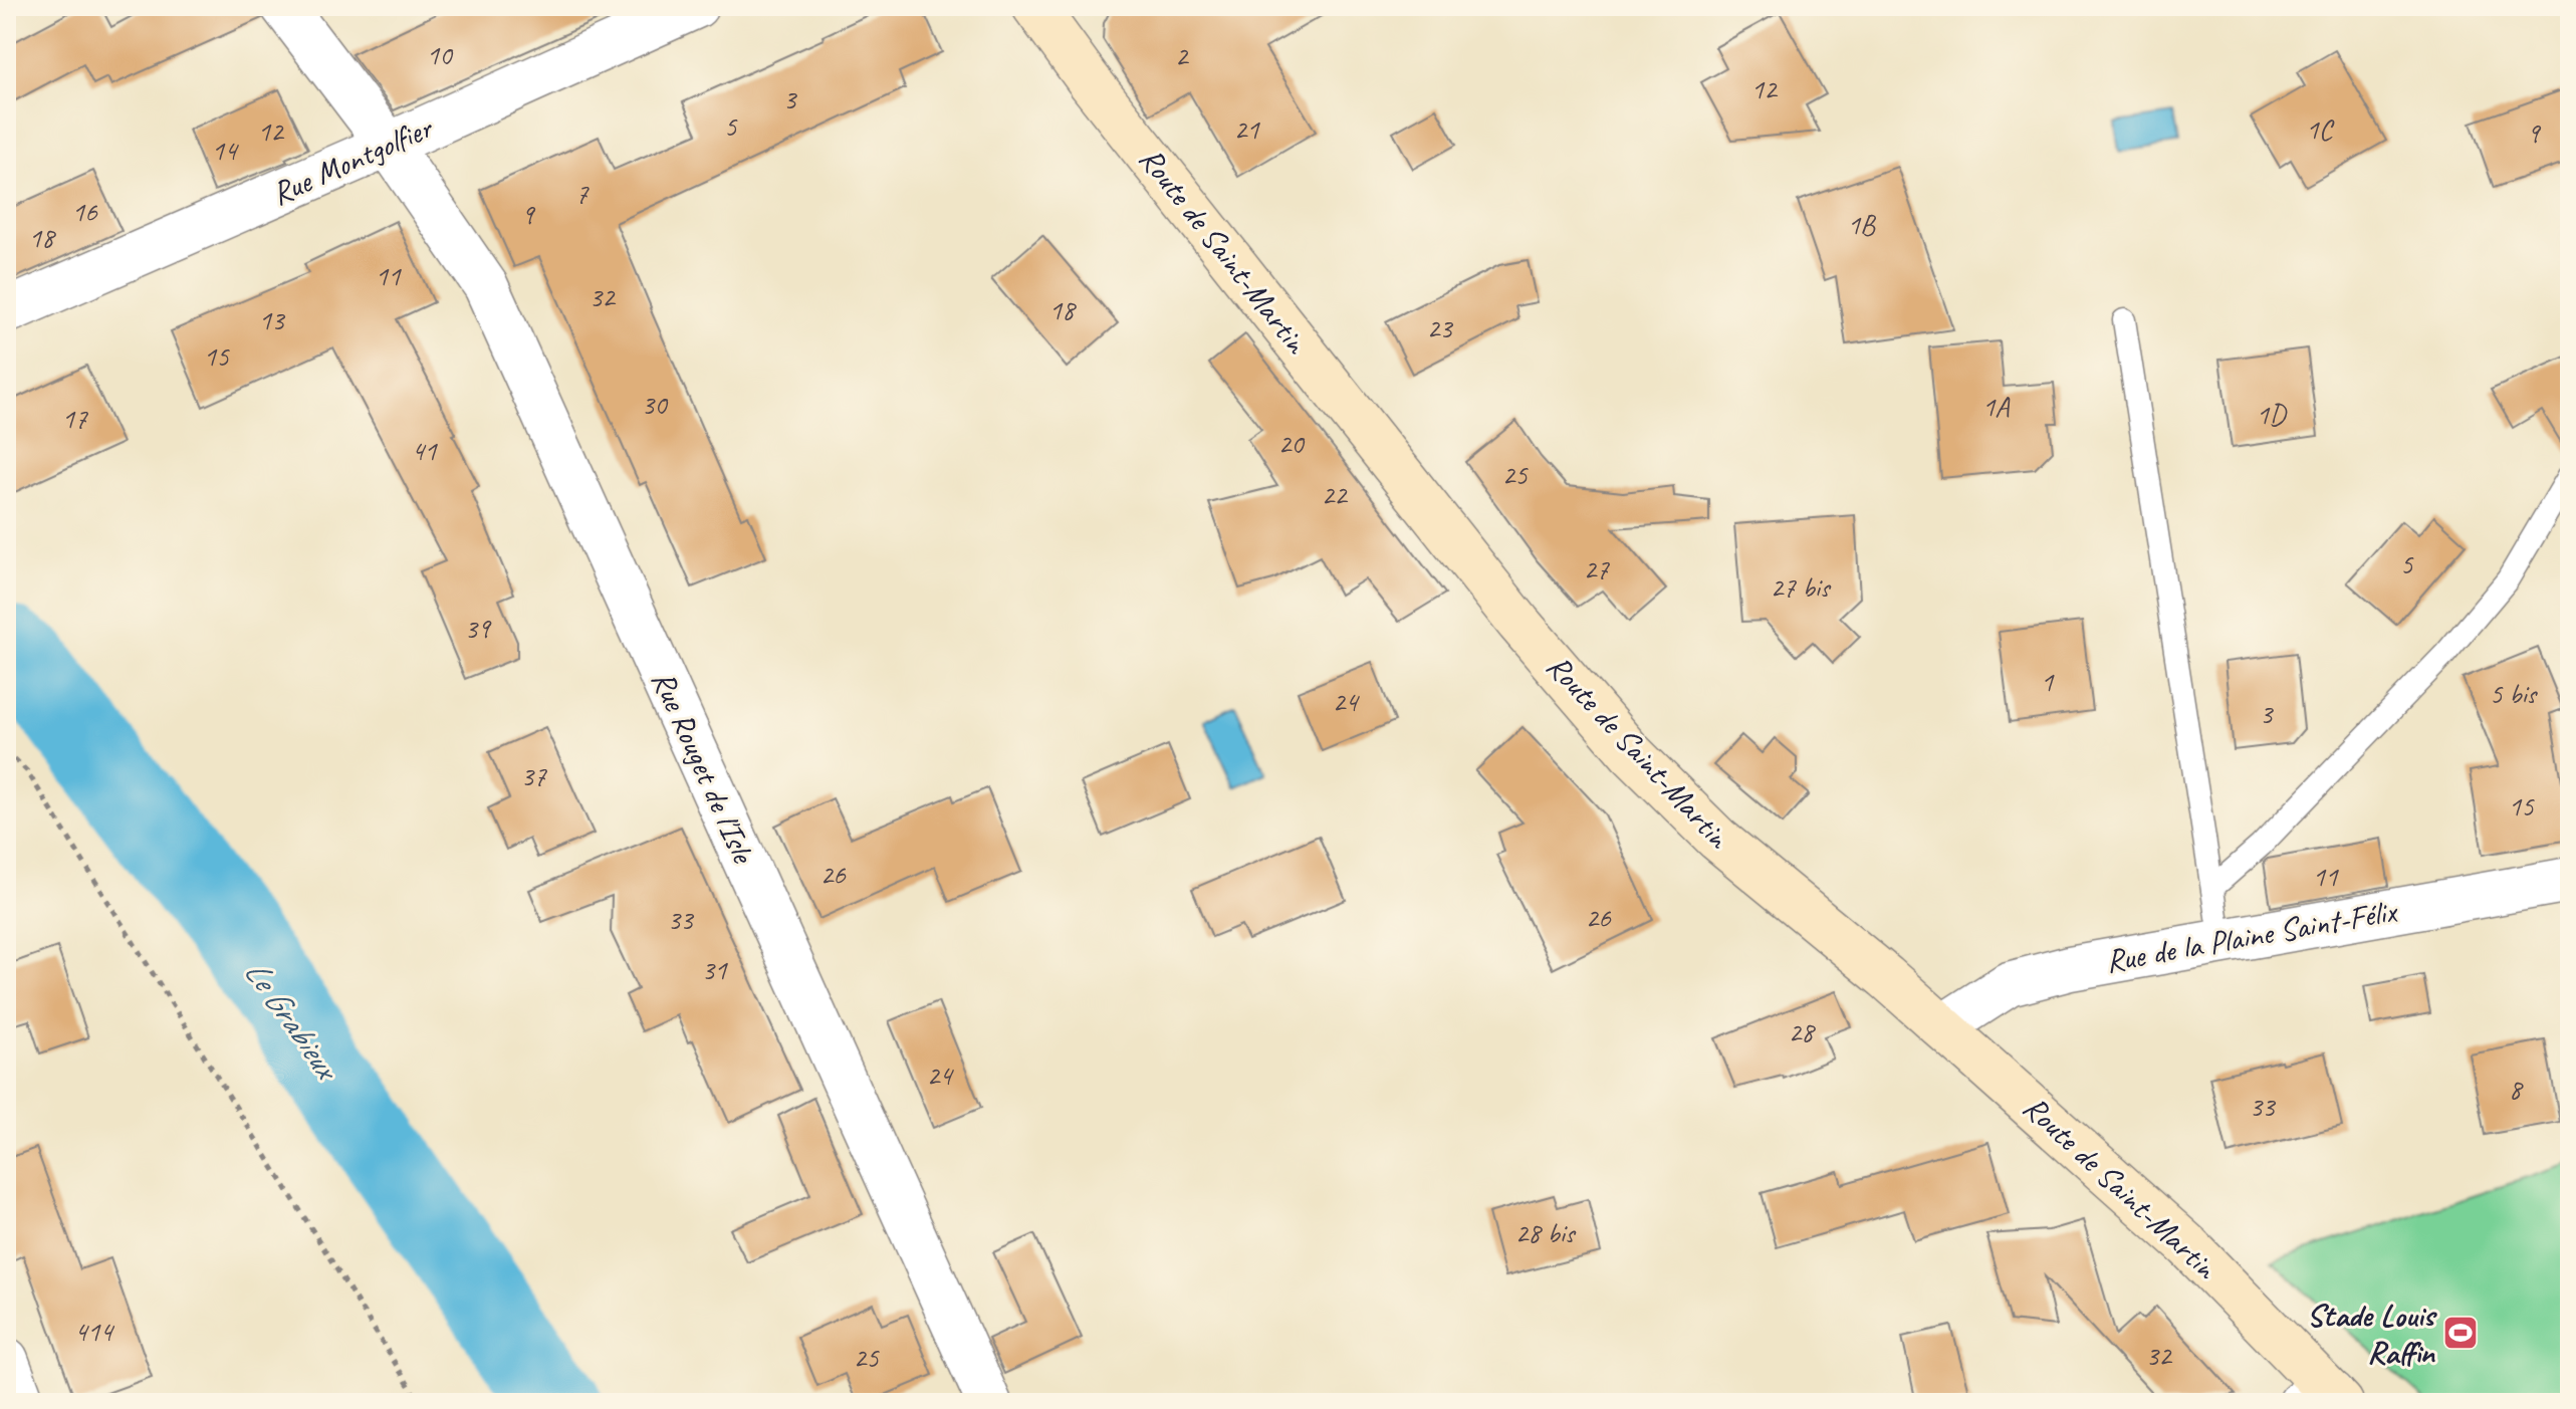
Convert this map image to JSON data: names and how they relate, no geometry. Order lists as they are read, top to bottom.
{
  "streets": {
    "main road": ["Route de Saint-Martin"],
    "street": ["Rue Montgolfier", "Rue Rouget de l'Isle", "Rue de la Plaine Saint-Félix"]
  },
  "crossings": [
    ["Rue Montgolfier", "Rue Rouget de l'Isle"],
    ["Route de Saint-Martin", "Rue de la Plaine Saint-Félix"]
  ],
  "water": ["Le Grabieux"],
  "places": {
    "sports": ["Stade Louis Raffin"]
  },
  "house_numbers": [
    "10",
    "2",
    "12",
    "3",
    "5",
    "21",
    "1C",
    "12",
    "9",
    "14",
    "7",
    "16",
    "9",
    "1B",
    "18",
    "11",
    "32",
    "18",
    "13",
    "23",
    "15",
    "30",
    "1A",
    "1D",
    "17",
    "20",
    "41",
    "25",
    "22",
    "5",
    "27",
    "27 bis",
    "39",
    "1",
    "5 bis",
    "24",
    "3",
    "37",
    "15",
    "26",
    "11",
    "26",
    "33",
    "31",
    "28",
    "24",
    "8",
    "33",
    "28 bis",
    "414",
    "32",
    "25"
  ]
}
